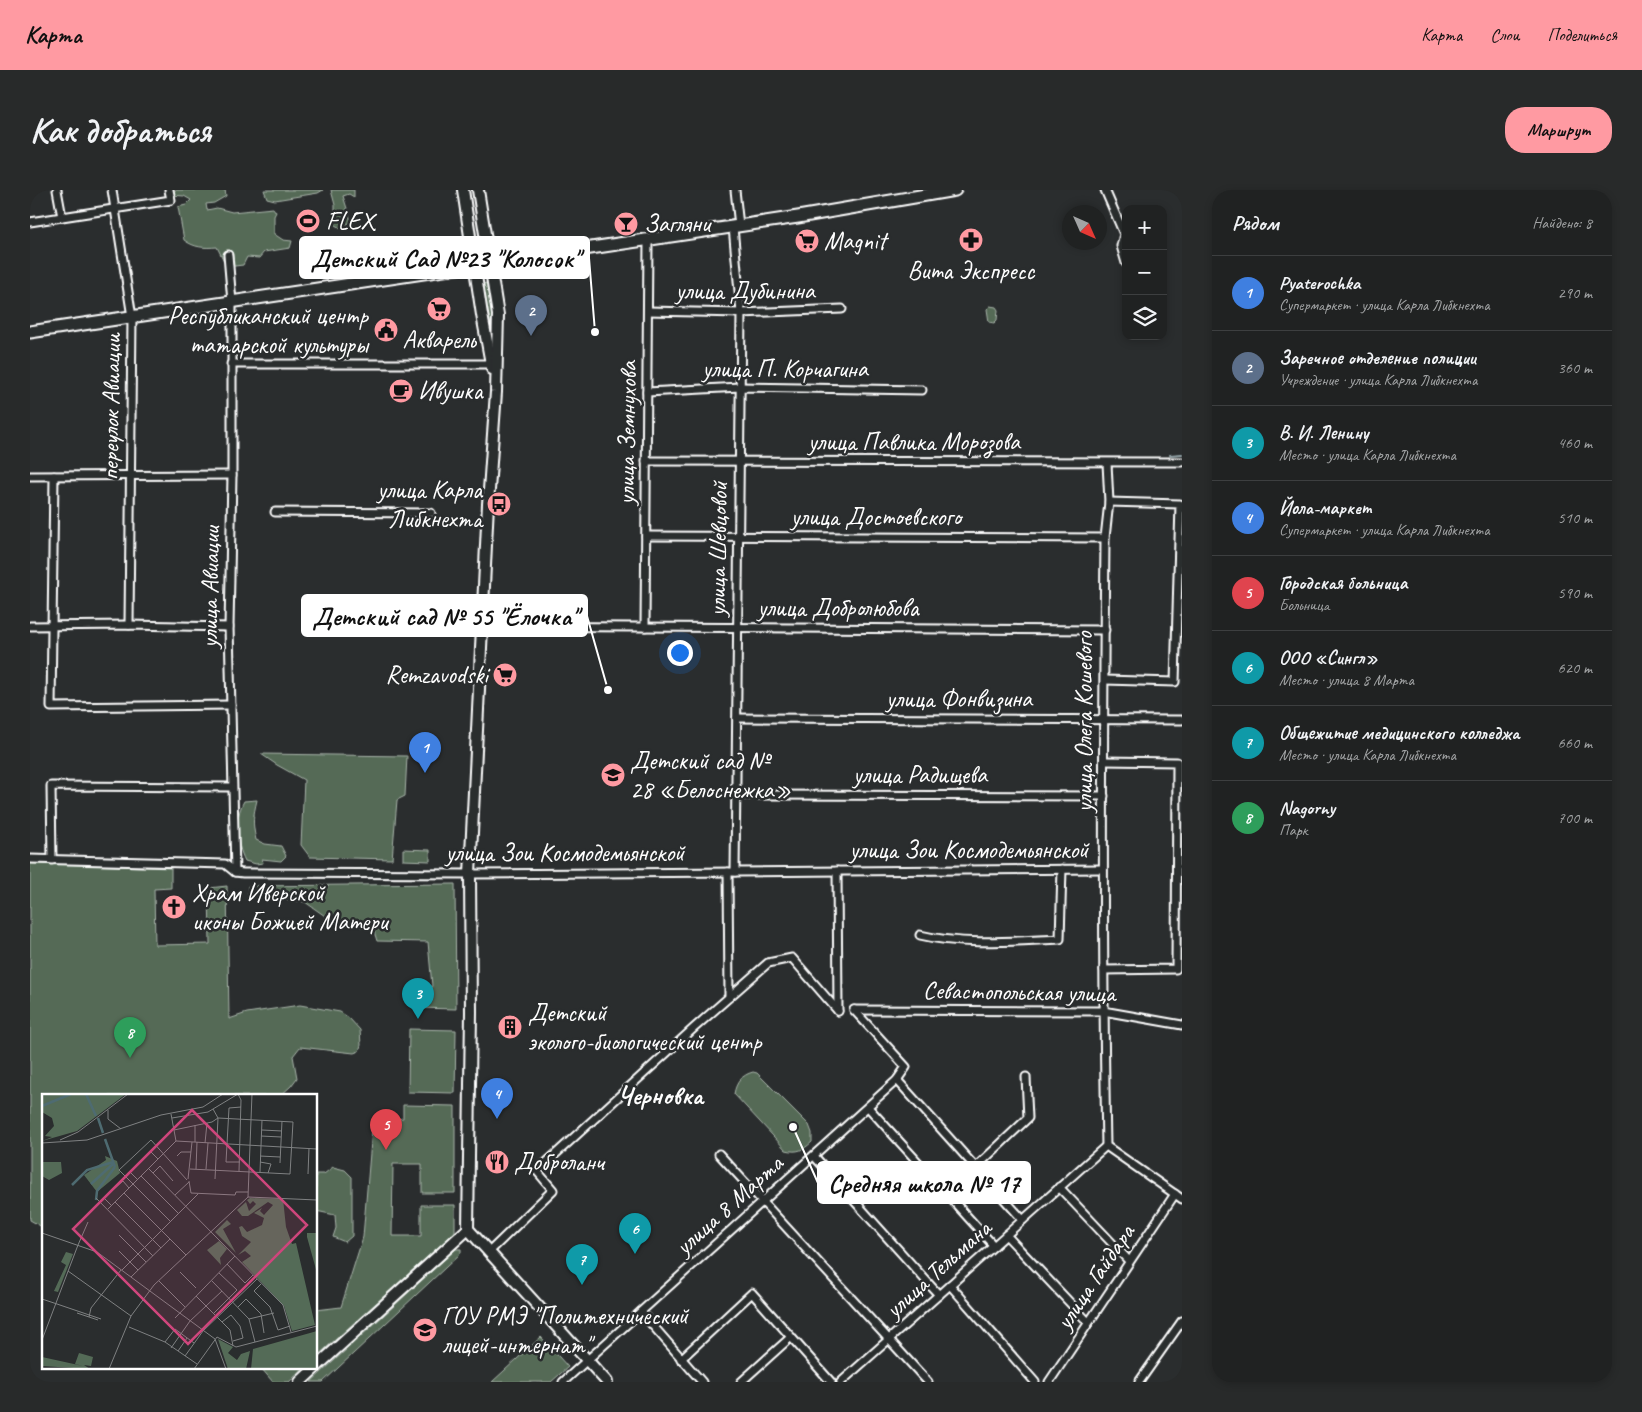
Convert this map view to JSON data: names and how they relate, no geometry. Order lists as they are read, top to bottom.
{
  "streets": {
    "street": [
      "улица Дубинина",
      "улица П. Корчагина",
      "переулок Авиации",
      "улица Земнухова",
      "улица Павлика Морозова",
      "улица Достоевского",
      "улица Шевцовой",
      "улица Авиации",
      "улица Добролюбова",
      "улица Фонвизина",
      "улица Олега Кошевого",
      "улица Радищева",
      "улица Зои Космодемьянской",
      "Севастопольская улица",
      "улица 8 Марта",
      "улица Тельмана",
      "улица Гайдара"
    ]
  },
  "crossings": [
    ["улица Дубинина", "улица Земнухова"],
    ["улица Дубинина", "улица Шевцовой"],
    ["улица П. Корчагина", "улица Земнухова"],
    ["улица П. Корчагина", "улица Шевцовой"],
    ["улица Земнухова", "улица Павлика Морозова"],
    ["улица Земнухова", "улица Достоевского"],
    ["улица Земнухова", "улица Добролюбова"],
    ["улица Павлика Морозова", "улица Шевцовой"],
    ["улица Павлика Морозова", "улица Олега Кошевого"],
    ["улица Достоевского", "улица Шевцовой"],
    ["улица Достоевского", "улица Олега Кошевого"],
    ["улица Шевцовой", "улица Добролюбова"],
    ["улица Шевцовой", "улица Фонвизина"],
    ["улица Шевцовой", "улица Радищева"],
    ["улица Шевцовой", "улица Зои Космодемьянской"],
    ["улица Авиации", "улица Зои Космодемьянской"],
    ["улица Добролюбова", "улица Олега Кошевого"],
    ["улица Фонвизина", "улица Олега Кошевого"],
    ["улица Олега Кошевого", "улица Радищева"],
    ["улица Олега Кошевого", "улица Зои Космодемьянской"],
    ["улица Олега Кошевого", "Севастопольская улица"],
    ["улица Олега Кошевого", "улица Тельмана"],
    ["Севастопольская улица", "улица 8 Марта"]
  ],
  "districts": ["Черновка"],
  "places": {
    "sports": ["FLEX"],
    "bar": ["Загляни"],
    "pharmacy": ["Вита Экспресс"],
    "supermarket": ["Magnit", "Акварель", "Remzavodski"],
    "public building": ["Республиканский центр татарской культуры"],
    "other": ["Детский Сад №23 \"Колосок\"", "Детский сад № 55 \"Ёлочка\"", "Средняя школа № 17"],
    "cafe": ["Ивушка"],
    "bus stop": ["улица Карла Либкнехта"],
    "school or university": ["Детский сад № 28 «Белоснежка»", "ГОУ РМЭ \"Политехнический лицей-интернат\""],
    "church": ["Храм Иверской иконы Божией Матери"],
    "building": ["Детский эколого-биологический центр"],
    "restaurant": ["Доброланч"]
  },
  "north": "bottom right",
  "page": {
    "header": "Карта",
    "nav": ["Карта", "Слои", "Поделиться"],
    "buttons": "Маршрут",
    "title": "Как добраться",
    "heading": ["Рядом", "Найдено: 8"],
    "map_buttons": ["+", "−"],
    "list": [
      {
        "mark": "1",
        "name": "Pyaterochka",
        "note": "Супермаркет · улица Карла Либкнехта",
        "value": "290 m"
      },
      {
        "mark": "2",
        "name": "Заречное отделение полиции",
        "note": "Учреждение · улица Карла Либкнехта",
        "value": "360 m"
      },
      {
        "mark": "3",
        "name": "В. И. Ленину",
        "note": "Место · улица Карла Либкнехта",
        "value": "460 m"
      },
      {
        "mark": "4",
        "name": "Йола-маркет",
        "note": "Супермаркет · улица Карла Либкнехта",
        "value": "510 m"
      },
      {
        "mark": "5",
        "name": "Городская больница",
        "note": "Больница",
        "value": "590 m"
      },
      {
        "mark": "6",
        "name": "ООО «Сингл»",
        "note": "Место · улица 8 Марта",
        "value": "620 m"
      },
      {
        "mark": "7",
        "name": "Общежитие медицинского колледжа",
        "note": "Место · улица Карла Либкнехта",
        "value": "660 m"
      },
      {
        "mark": "8",
        "name": "Nagorny",
        "note": "Парк",
        "value": "700 m"
      }
    ],
    "pins": [
      "2",
      "1",
      "3",
      "8",
      "4",
      "5",
      "6",
      "7"
    ]
  }
}
